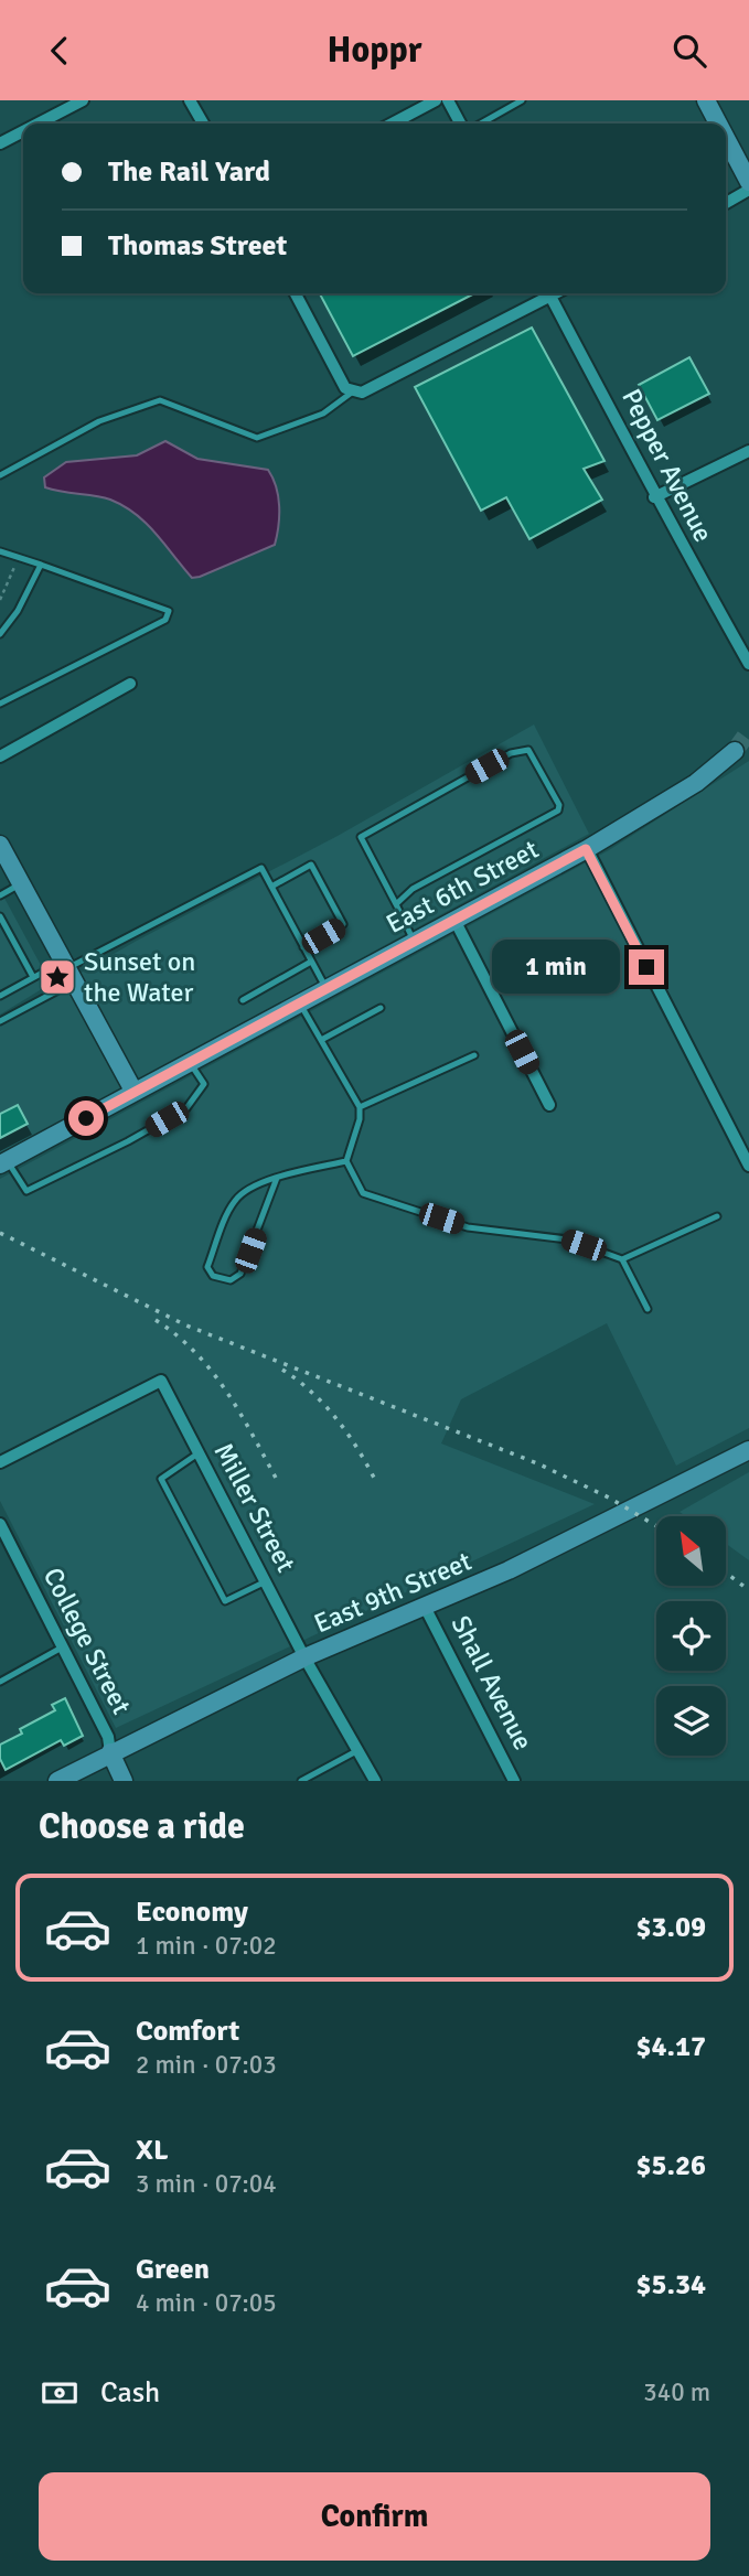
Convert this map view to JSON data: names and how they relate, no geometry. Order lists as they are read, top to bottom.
{
  "streets": {
    "street": [
      "Pepper Avenue",
      "East 6th Street",
      "Miller Street",
      "East 9th Street",
      "College Street",
      "Shall Avenue"
    ]
  },
  "crossings": [
    ["Miller Street", "East 9th Street"],
    ["East 9th Street", "College Street"],
    ["East 9th Street", "Shall Avenue"]
  ],
  "places": {
    "place": ["Sunset on the Water"]
  },
  "north": "top left",
  "page": {
    "header": "Hoppr",
    "banner": ["The Rail Yard", "Thomas Street"],
    "bubble": "1 min",
    "heading": "Choose a ride",
    "list": [
      {
        "name": "Economy",
        "note": "1 min · 07:02",
        "value": "$3.09"
      },
      {
        "name": "Comfort",
        "note": "2 min · 07:03",
        "value": "$4.17"
      },
      {
        "name": "XL",
        "note": "3 min · 07:04",
        "value": "$5.26"
      },
      {
        "name": "Green",
        "note": "4 min · 07:05",
        "value": "$5.34"
      }
    ],
    "pay": ["Cash", "340 m"],
    "buttons": "Confirm"
  }
}
